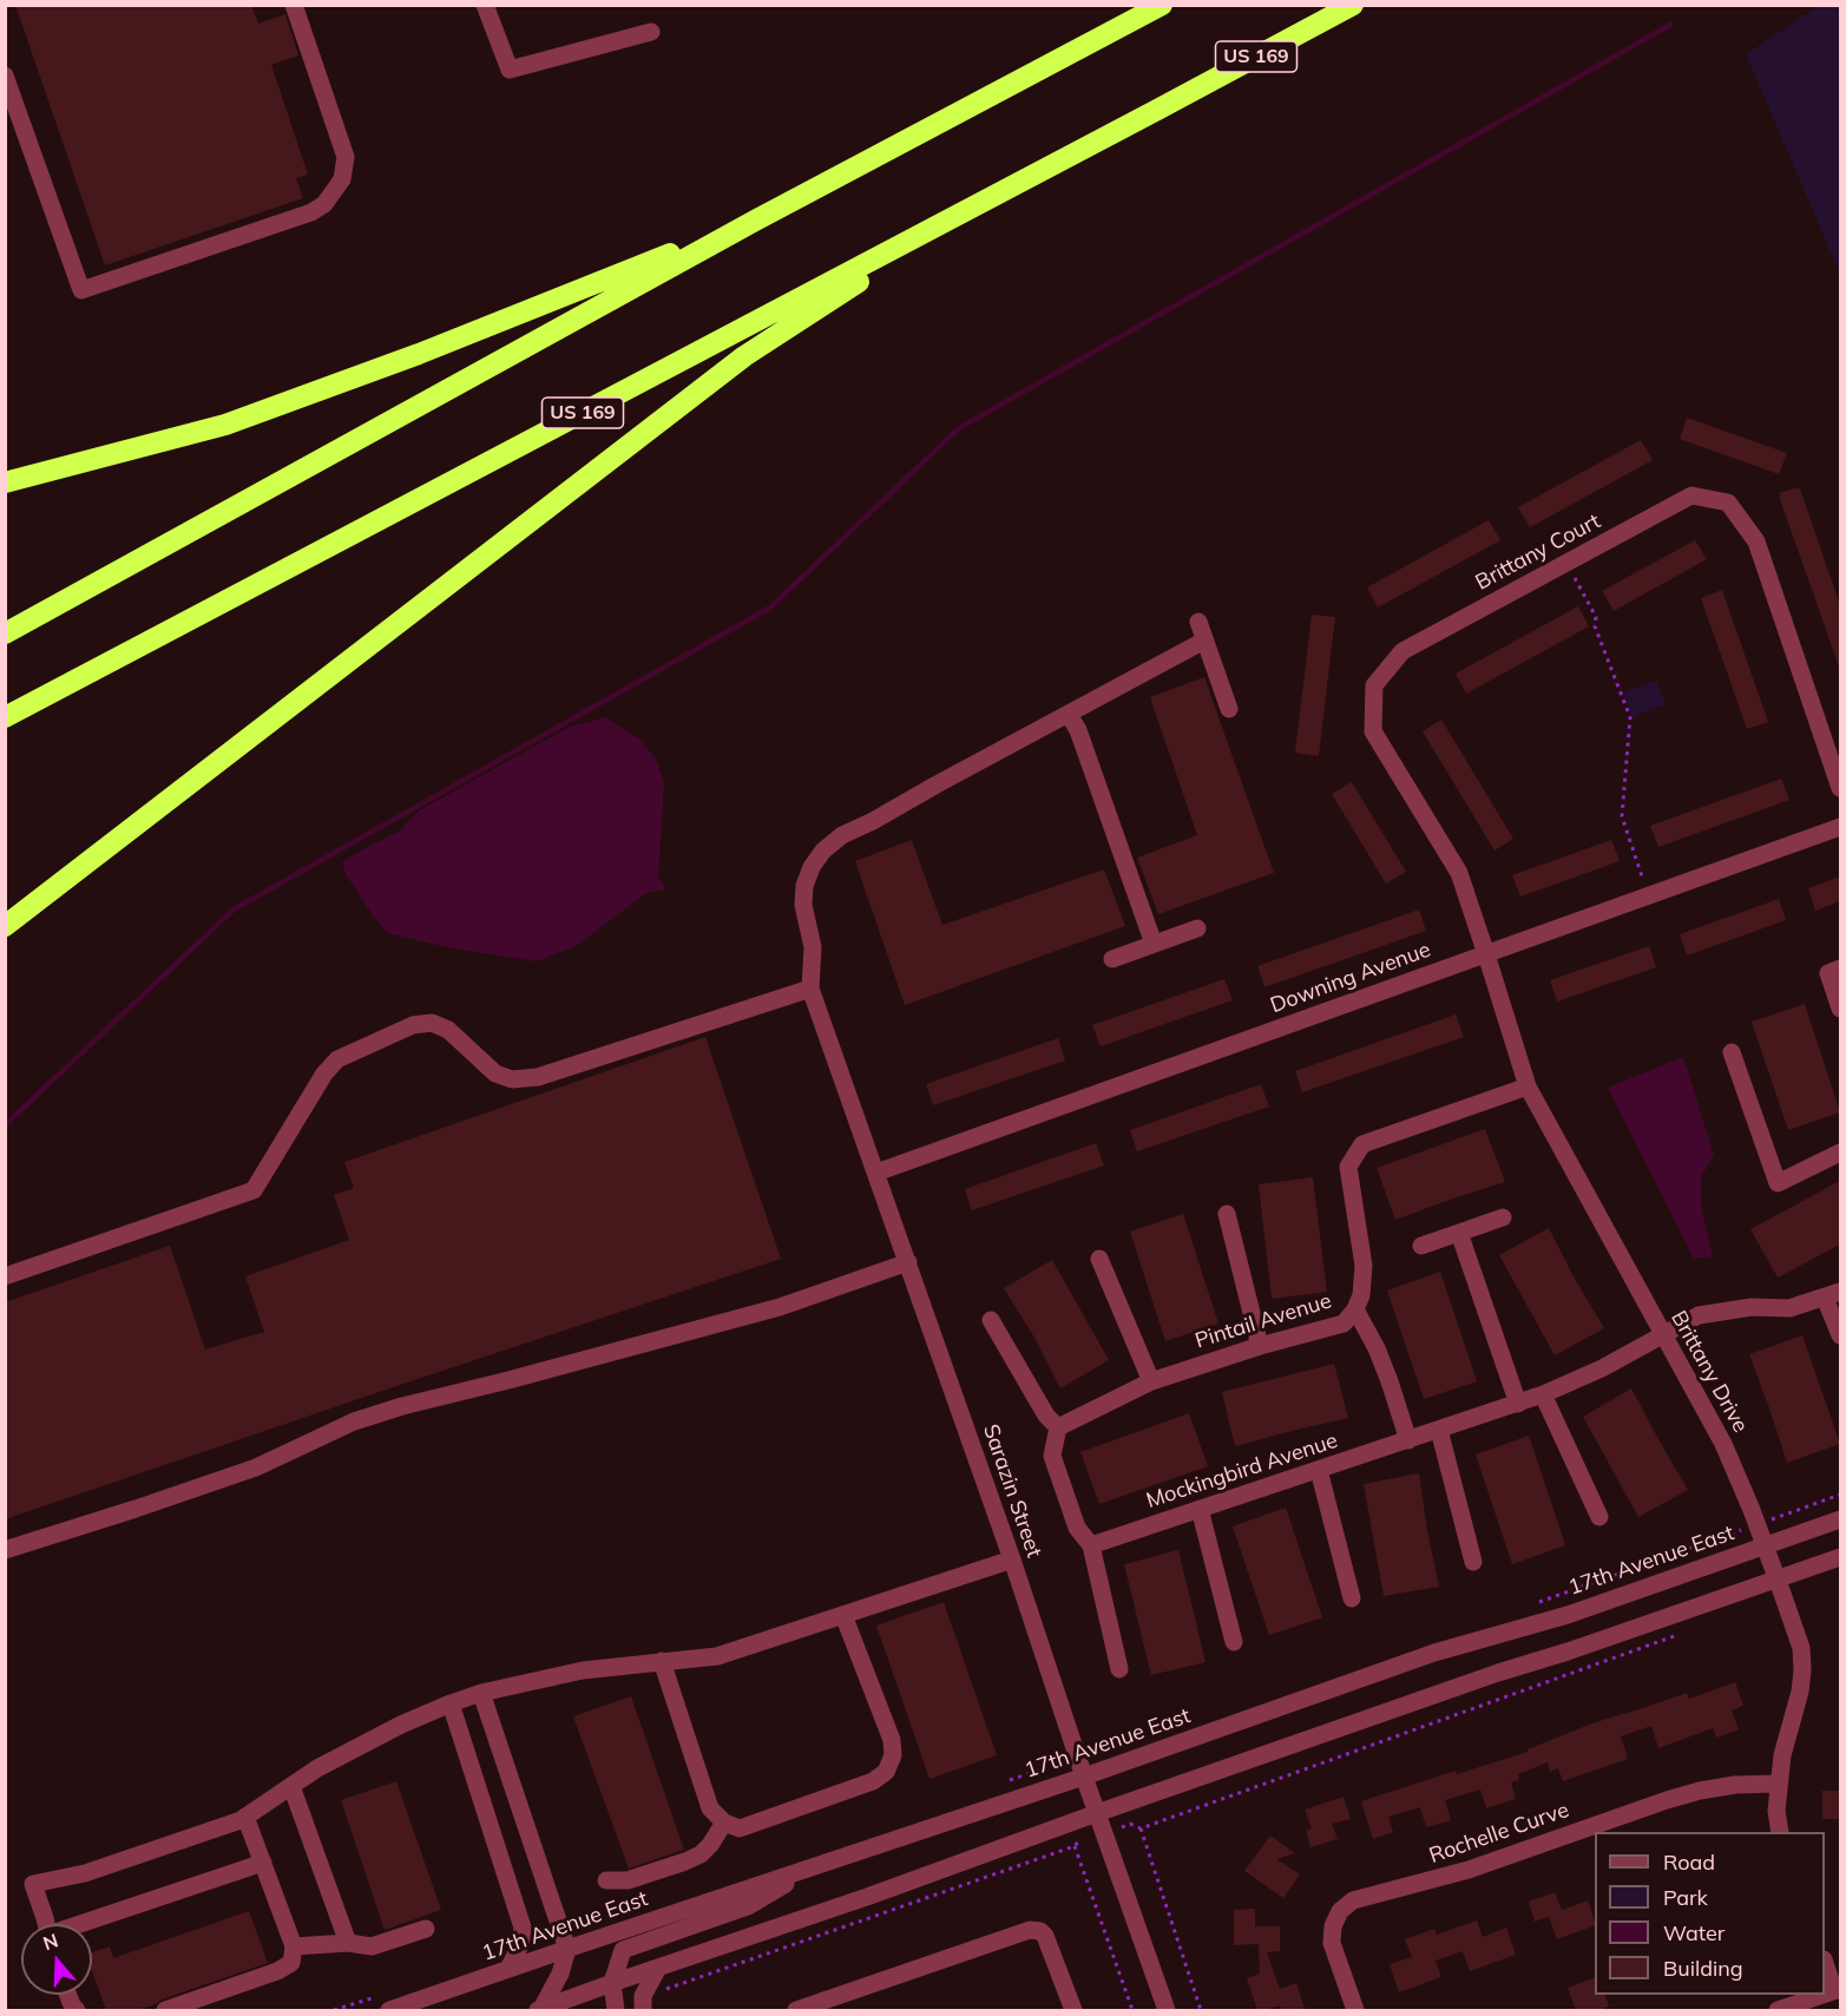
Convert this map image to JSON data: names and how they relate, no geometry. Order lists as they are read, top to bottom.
{
  "streets": {
    "highway": ["US 169"],
    "street": [
      "Brittany Court",
      "Downing Avenue",
      "Pintail Avenue",
      "Brittany Drive",
      "Mockingbird Avenue",
      "Sarazin Street",
      "17th Avenue East",
      "Rochelle Curve"
    ]
  },
  "crossings": [
    ["Brittany Court", "Downing Avenue"],
    ["Brittany Court", "Brittany Drive"],
    ["Downing Avenue", "Brittany Drive"],
    ["Downing Avenue", "Sarazin Street"],
    ["Pintail Avenue", "Brittany Drive"],
    ["Brittany Drive", "Mockingbird Avenue"],
    ["Brittany Drive", "17th Avenue East"],
    ["Brittany Drive", "Rochelle Curve"],
    ["Sarazin Street", "17th Avenue East"]
  ],
  "legend": [
    "Road",
    "Park",
    "Water",
    "Building"
  ],
  "north": "top"
}
